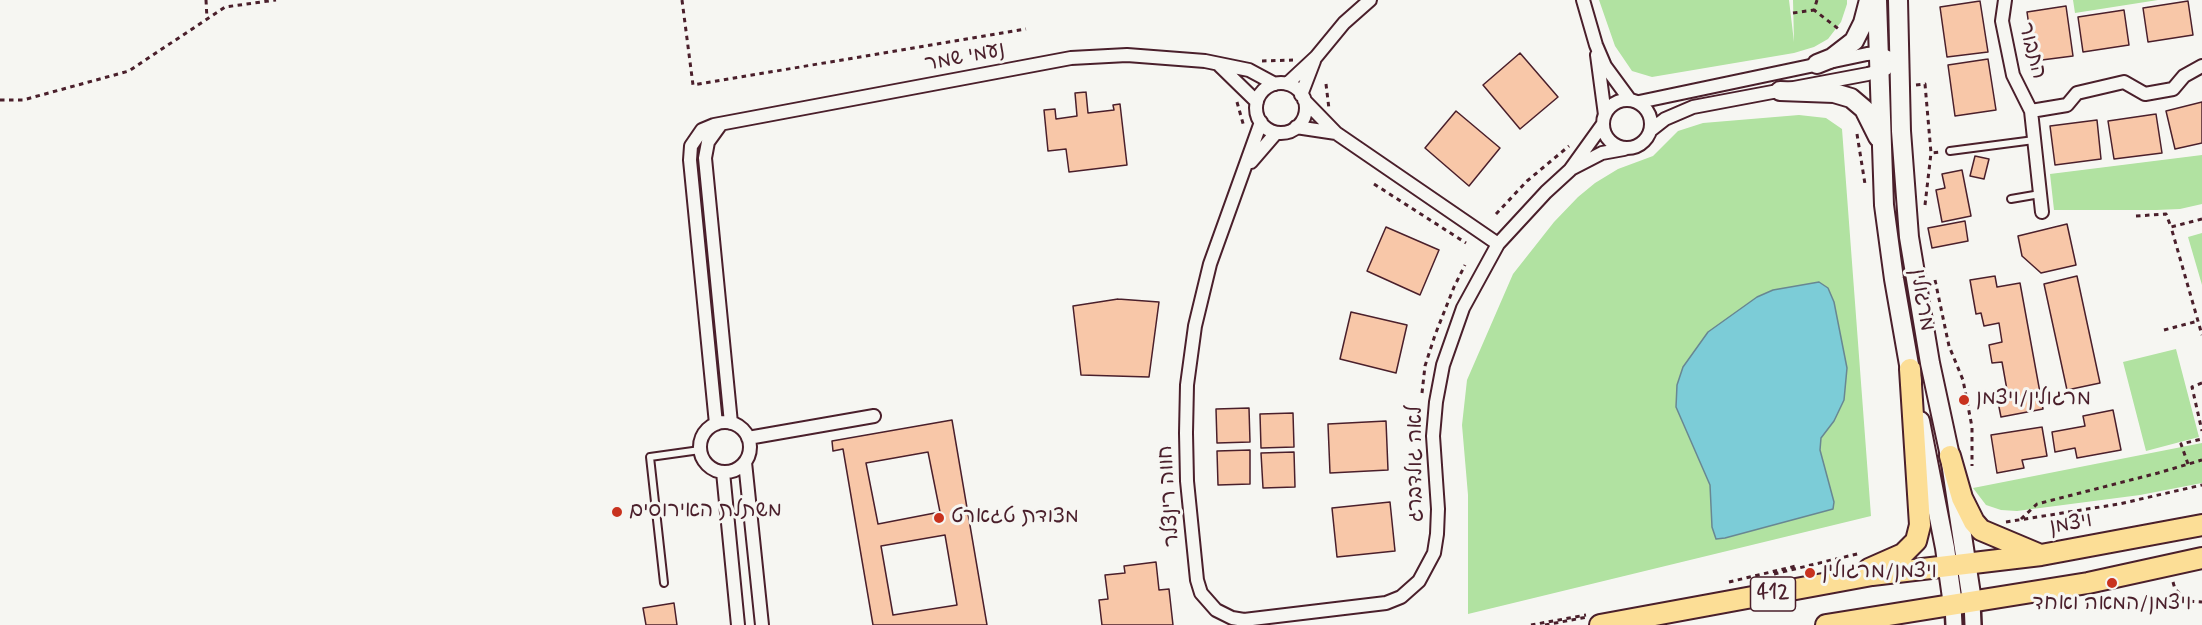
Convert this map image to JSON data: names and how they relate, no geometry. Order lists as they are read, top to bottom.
{
  "streets": {
    "main road": ["מרגולין", "ויצמן", "412"],
    "street": [
      "התבור",
      "נעמי שמר",
      "לאה גולדברג",
      "חווה רינצלר"
    ]
  },
  "crossings": [
    ["נעמי שמר", "חווה רינצלר"],
    ["מרגולין", "ויצמן"],
    ["מרגולין", "412"],
    ["לאה גולדברג", "חווה רינצלר"],
    ["ויצמן", "412"]
  ],
  "places": [
    "מרגולין/ויצמן",
    "משתלת האירוסים",
    "מצודת טגארט",
    "ויצמן/מרגולין",
    "ויצמן/המאה ואחד"
  ]
}
